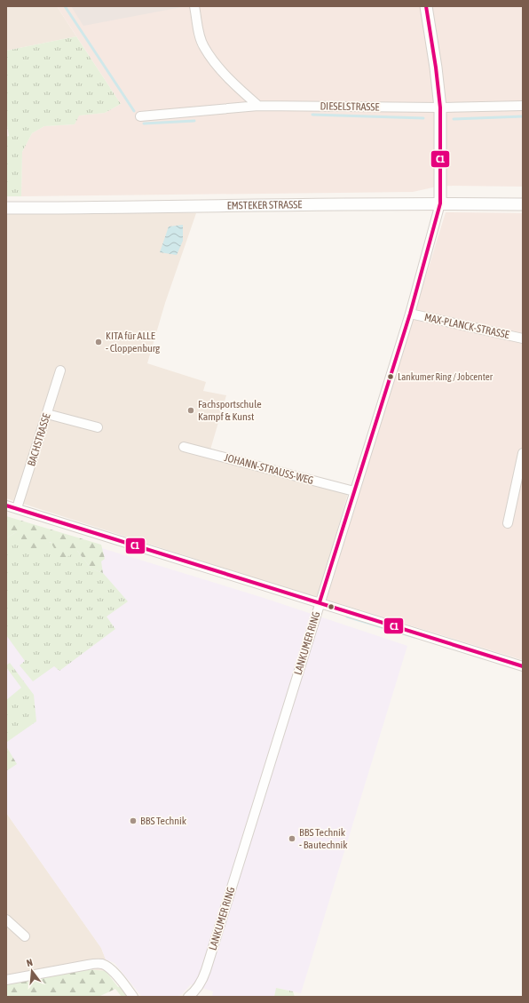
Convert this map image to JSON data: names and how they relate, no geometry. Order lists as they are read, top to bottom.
{
  "streets": {
    "street": [
      "DIESELSTRASSE",
      "EMSTEKER STRASSE",
      "MAX-PLANCK-STRASSE",
      "BACHSTRASSE",
      "JOHANN-STRAUSS-WEG",
      "LANKUMER RING"
    ]
  },
  "crossings": [
    ["EMSTEKER STRASSE", "LANKUMER RING"],
    ["MAX-PLANCK-STRASSE", "LANKUMER RING"],
    ["JOHANN-STRAUSS-WEG", "LANKUMER RING"]
  ],
  "places": [
    "KITA für ALLE - Cloppenburg",
    "Lankumer Ring / Jobcenter",
    "Fachsportschule Kampf & Kunst",
    "BBS Technik",
    "BBS Technik - Bautechnik"
  ],
  "lines": ["transit line C1"],
  "north": "top"
}
